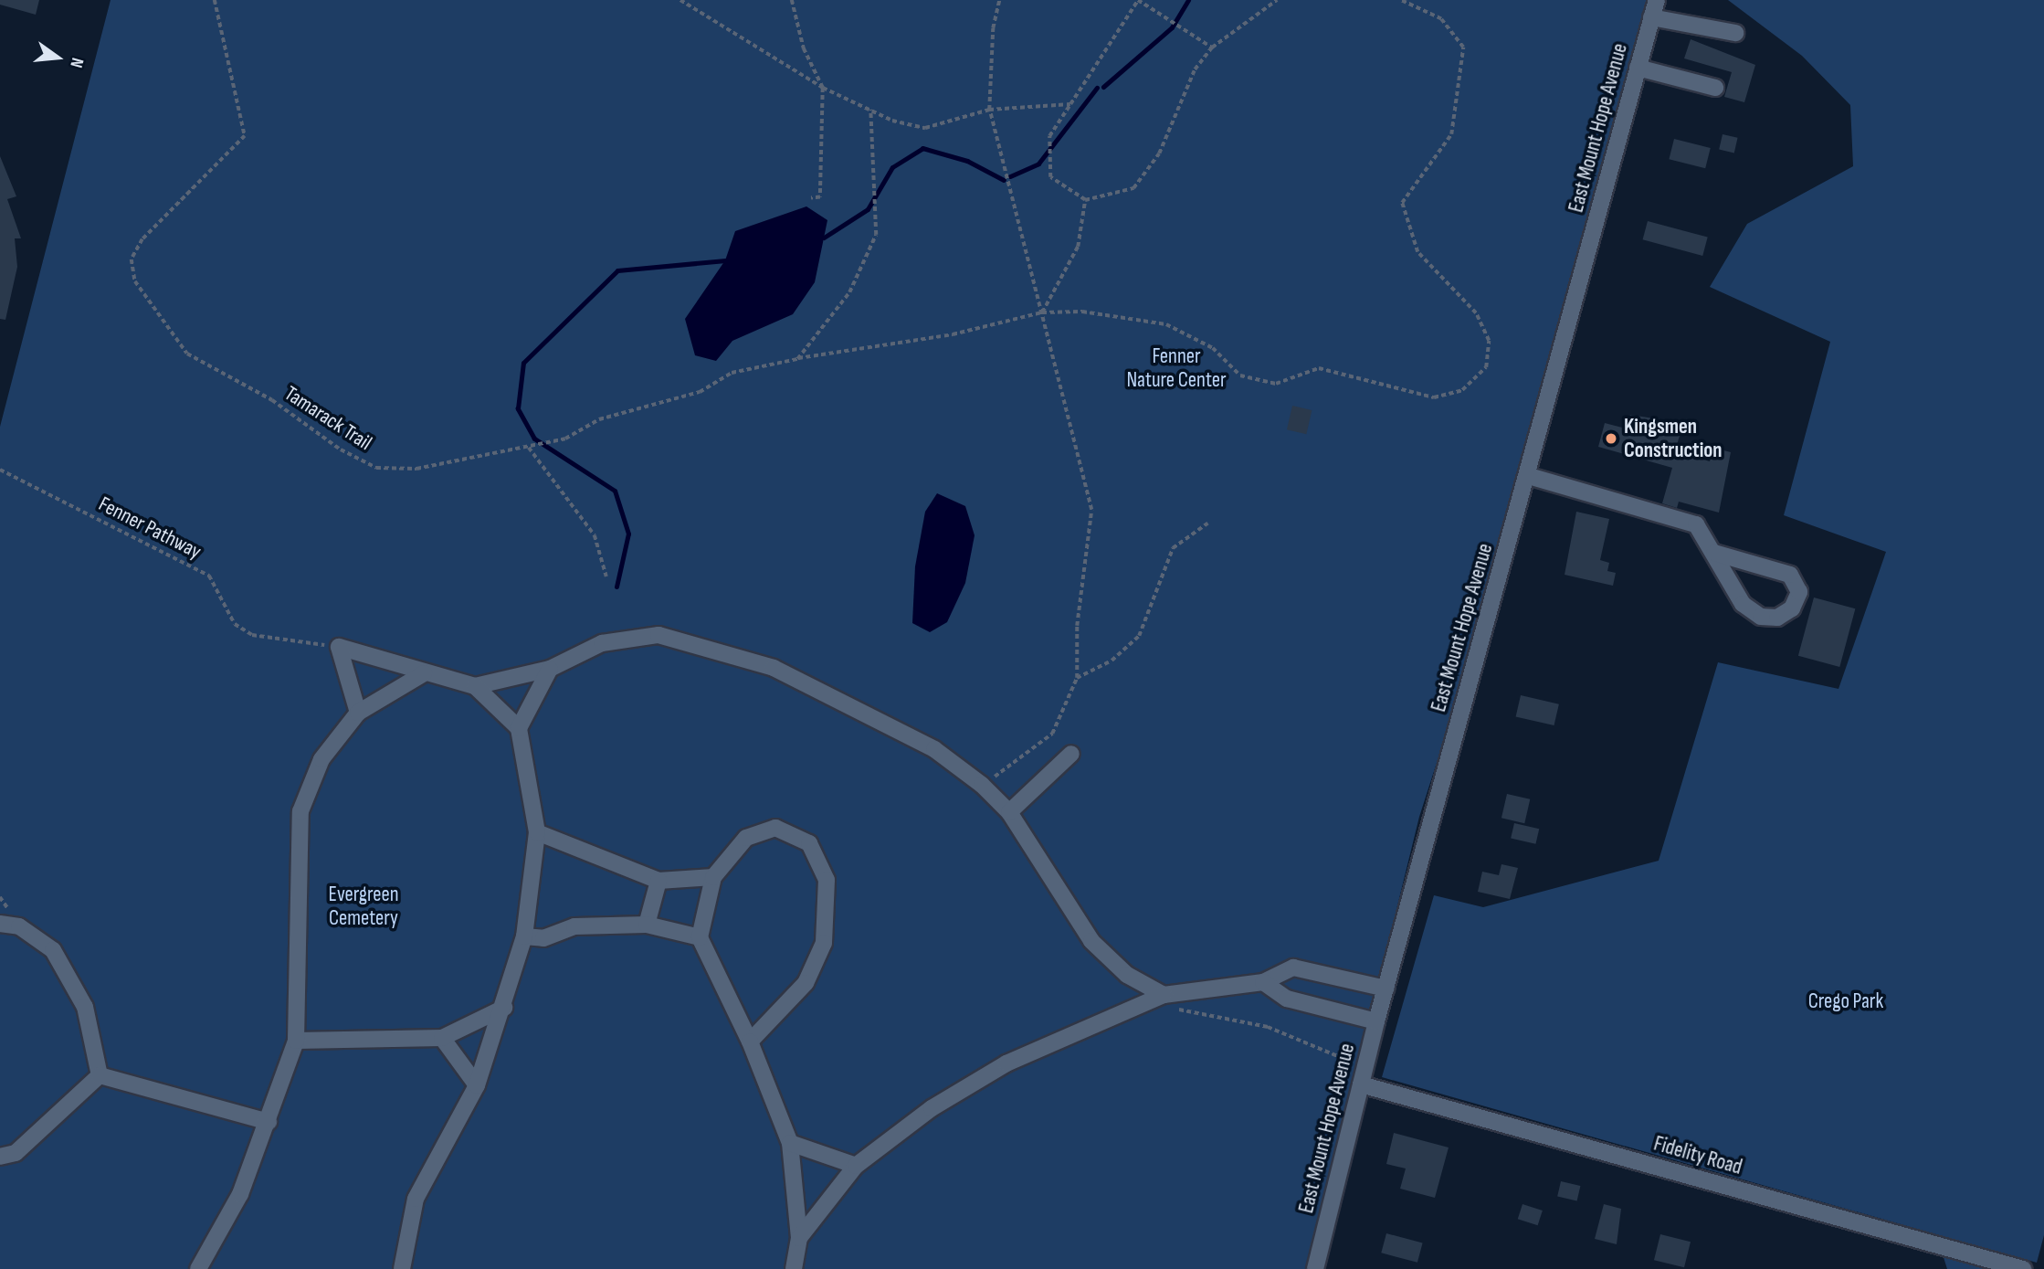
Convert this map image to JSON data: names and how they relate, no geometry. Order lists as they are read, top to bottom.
{
  "streets": {
    "street": ["East Mount Hope Avenue", "Fidelity Road"],
    "path": ["Tamarack Trail", "Fenner Pathway"]
  },
  "crossings": [
    ["East Mount Hope Avenue", "Fidelity Road"]
  ],
  "parks": ["Fenner Nature Center", "Evergreen Cemetery", "Crego Park"],
  "places": ["Kingsmen Construction"],
  "north": "right"
}
